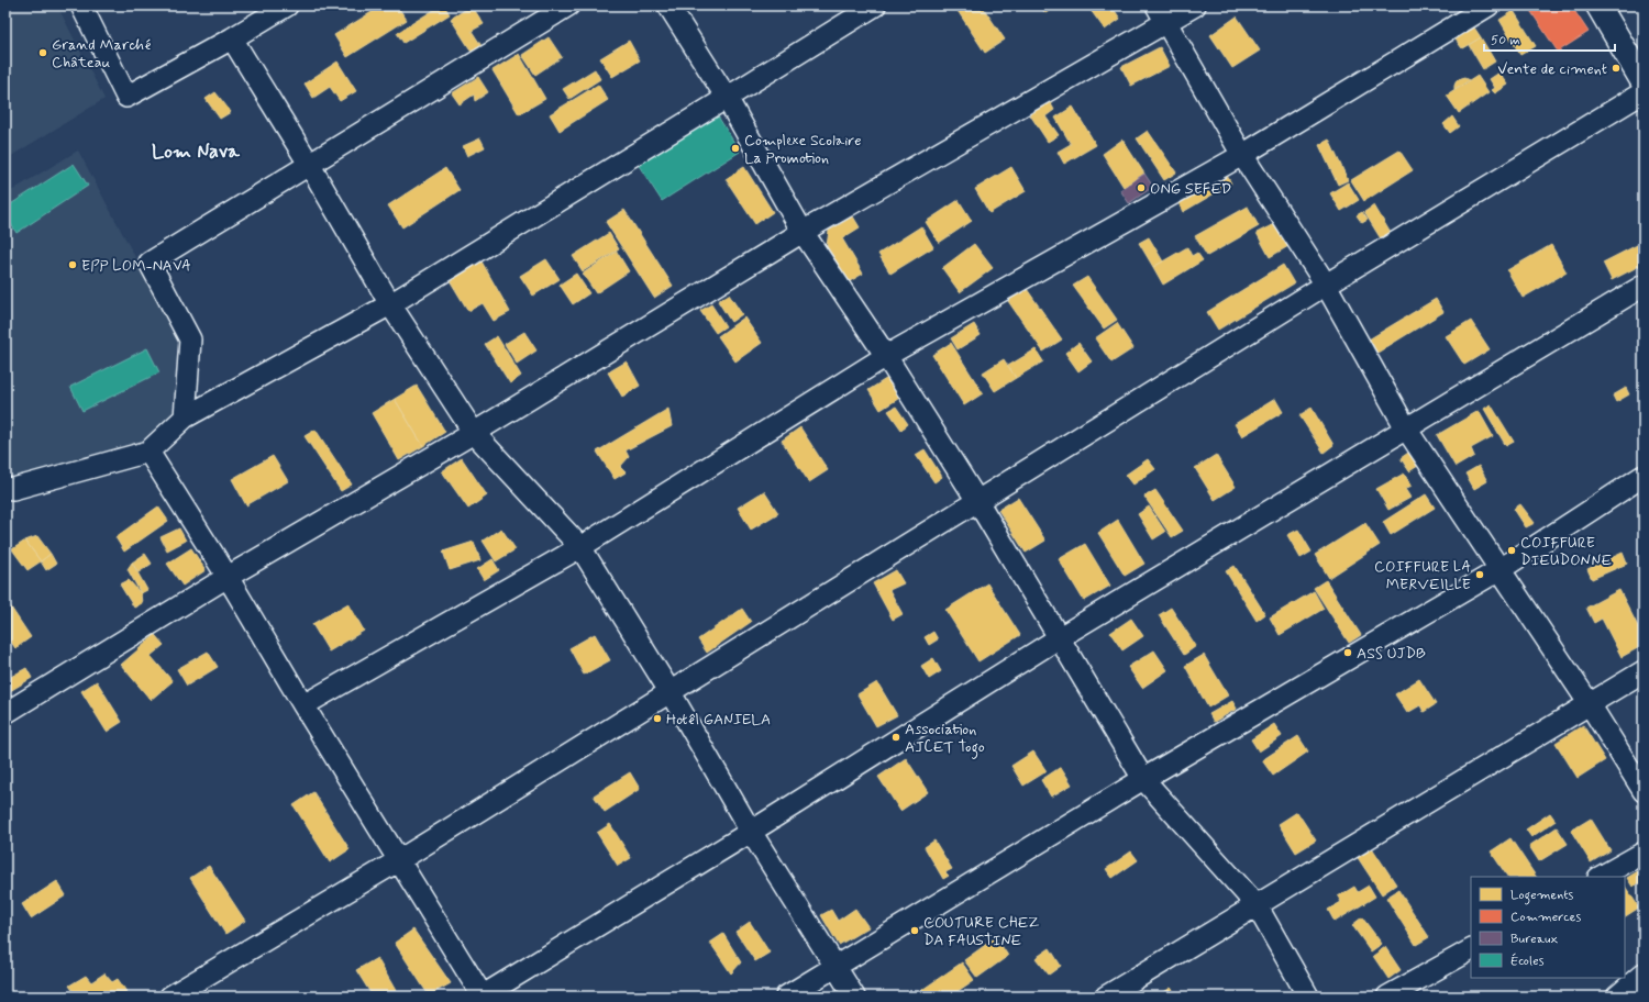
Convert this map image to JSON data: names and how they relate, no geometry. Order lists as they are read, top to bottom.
{
  "districts": ["Lom Nava"],
  "places": [
    "Grand Marché Château",
    "Vente de ciment",
    "Complexe Scolaire La Promotion",
    "ONG SEFED",
    "EPP LOM-NAVA",
    "COIFFURE DIEUDONNE",
    "COIFFURE LA MERVEILLE",
    "ASS UJDB",
    "Hotêl GANIELA",
    "Association AJCET Togo",
    "COUTURE CHEZ DA FAUSTINE"
  ],
  "legend": [
    "Logements",
    "Commerces",
    "Bureaux",
    "Écoles"
  ],
  "scale_bar": "50 m"
}
